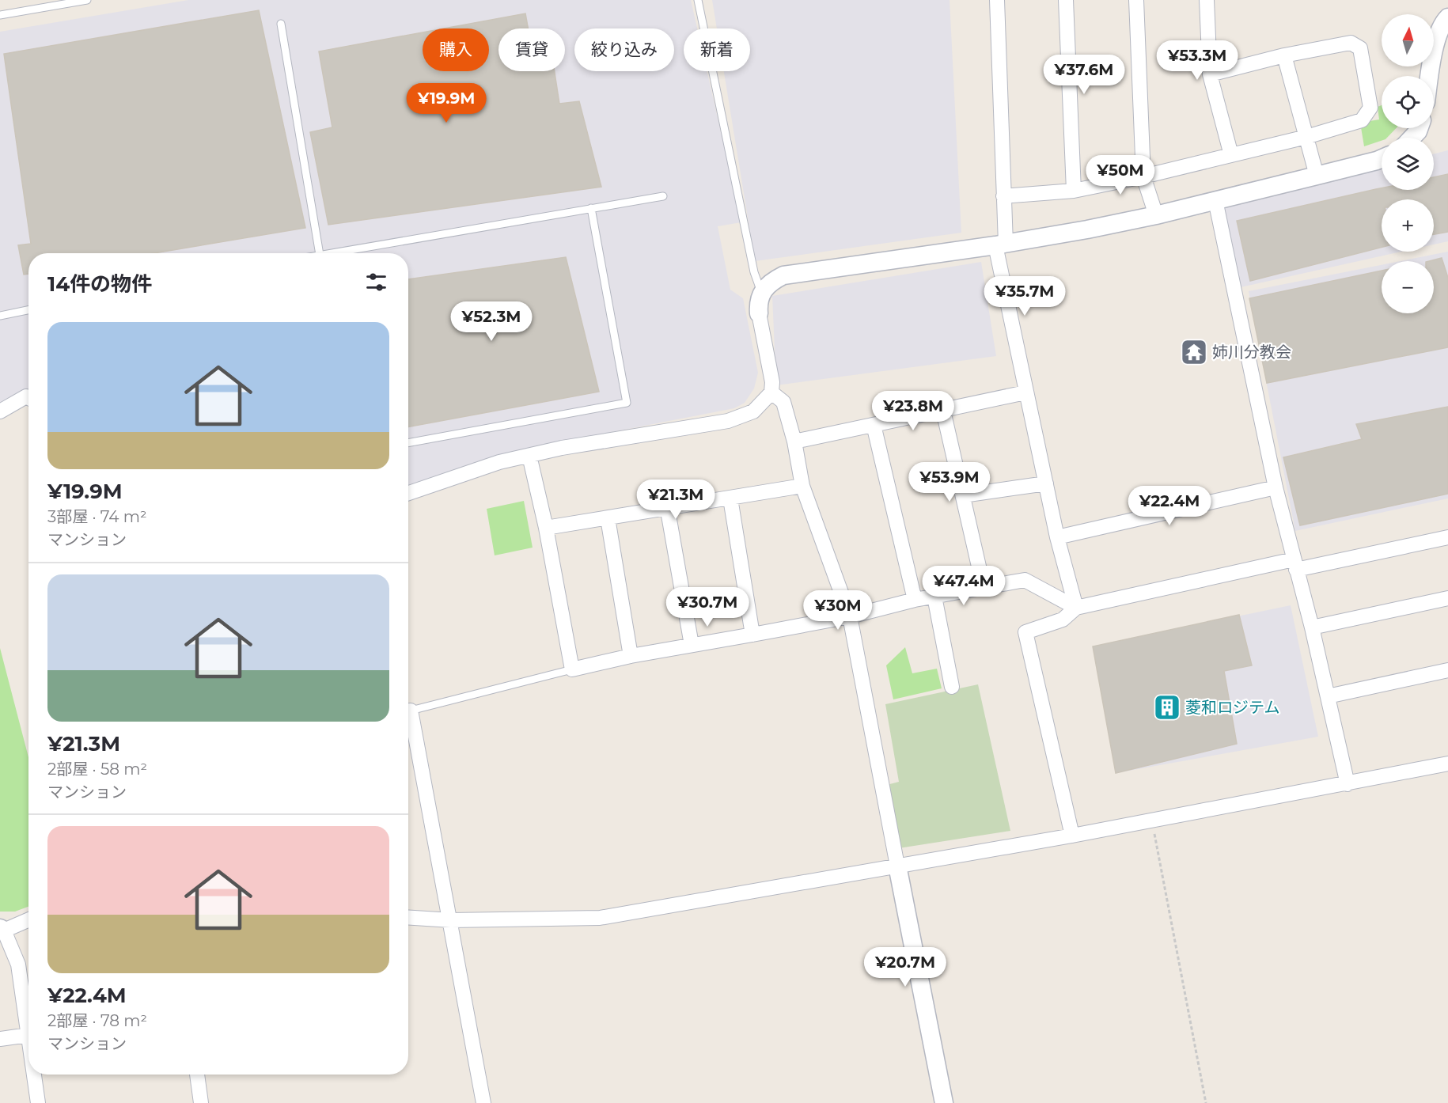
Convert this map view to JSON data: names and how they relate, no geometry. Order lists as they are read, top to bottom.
{
  "places": {
    "temple": ["姉川分教会"],
    "building": ["菱和ロジテム"]
  },
  "north": "top",
  "page": {
    "map_buttons": ["+", "−"],
    "chip": [
      "購入",
      "賃貸",
      "絞り込み",
      "新着"
    ],
    "price": [
      "¥53.3M",
      "¥37.6M",
      "¥19.9M",
      "¥50M",
      "¥35.7M",
      "¥52.3M",
      "¥23.8M",
      "¥53.9M",
      "¥21.3M",
      "¥22.4M",
      "¥47.4M",
      "¥30.7M",
      "¥30M",
      "¥20.7M"
    ],
    "heading": "14件の物件",
    "list": [
      {
        "name": "¥19.9M",
        "note": "3部屋 · 74 m² · マンション"
      },
      {
        "name": "¥21.3M",
        "note": "2部屋 · 58 m² · マンション"
      },
      {
        "name": "¥22.4M",
        "note": "2部屋 · 78 m² · マンション"
      }
    ]
  }
}
